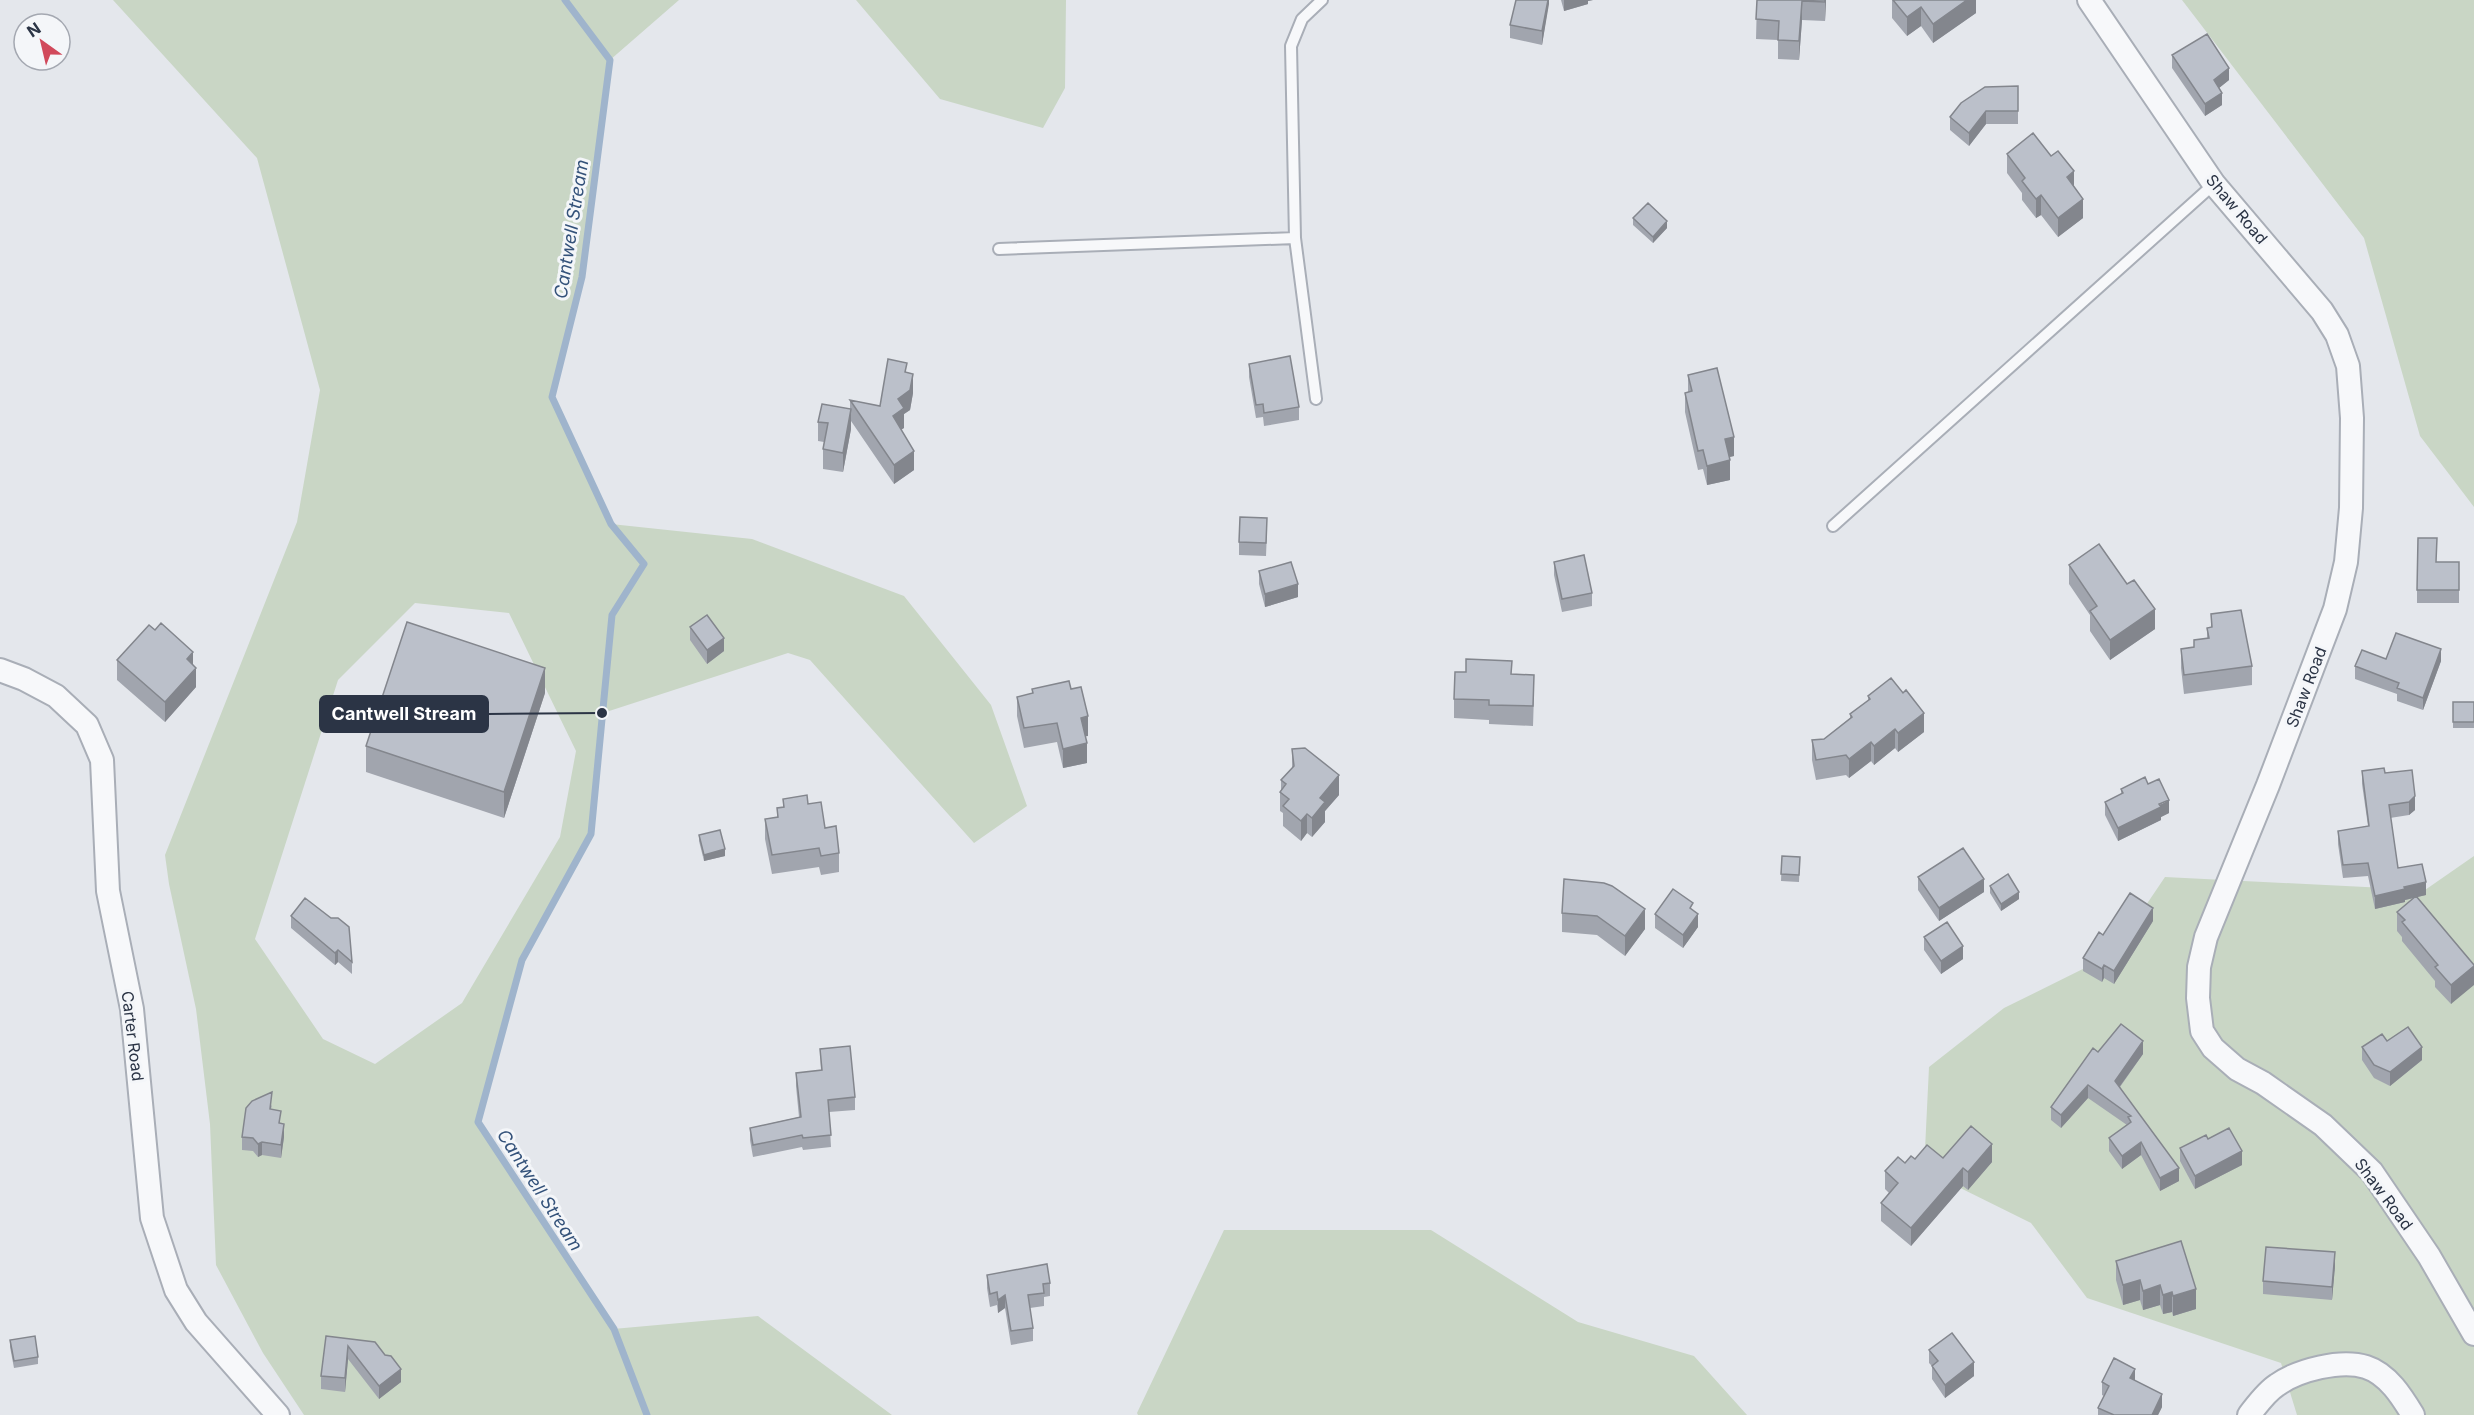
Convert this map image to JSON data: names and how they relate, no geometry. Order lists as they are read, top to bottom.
{
  "streets": {
    "street": ["Shaw Road", "Carter Road"]
  },
  "water": ["Cantwell Stream"],
  "places": ["Cantwell Stream"],
  "north": "top left"
}
